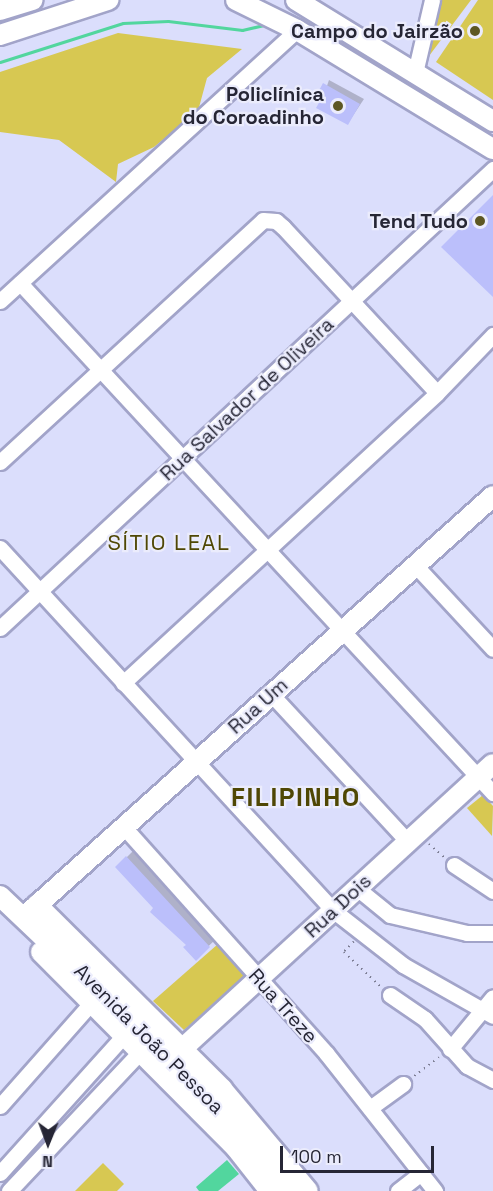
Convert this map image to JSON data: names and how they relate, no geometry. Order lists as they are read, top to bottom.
{
  "streets": {
    "main road": ["Rua Um", "Rua Dois", "Avenida João Pessoa"],
    "street": ["Rua Salvador de Oliveira", "Rua Treze"]
  },
  "crossings": [
    ["Rua Um", "Rua Treze"],
    ["Rua Um", "Avenida João Pessoa"],
    ["Rua Dois", "Rua Treze"]
  ],
  "districts": ["SÍTIO LEAL", "FILIPINHO"],
  "places": ["Campo do Jairzão", "Policlínica do Coroadinho", "Tend Tudo"],
  "scale_bar": "100 m",
  "north": "bottom"
}
